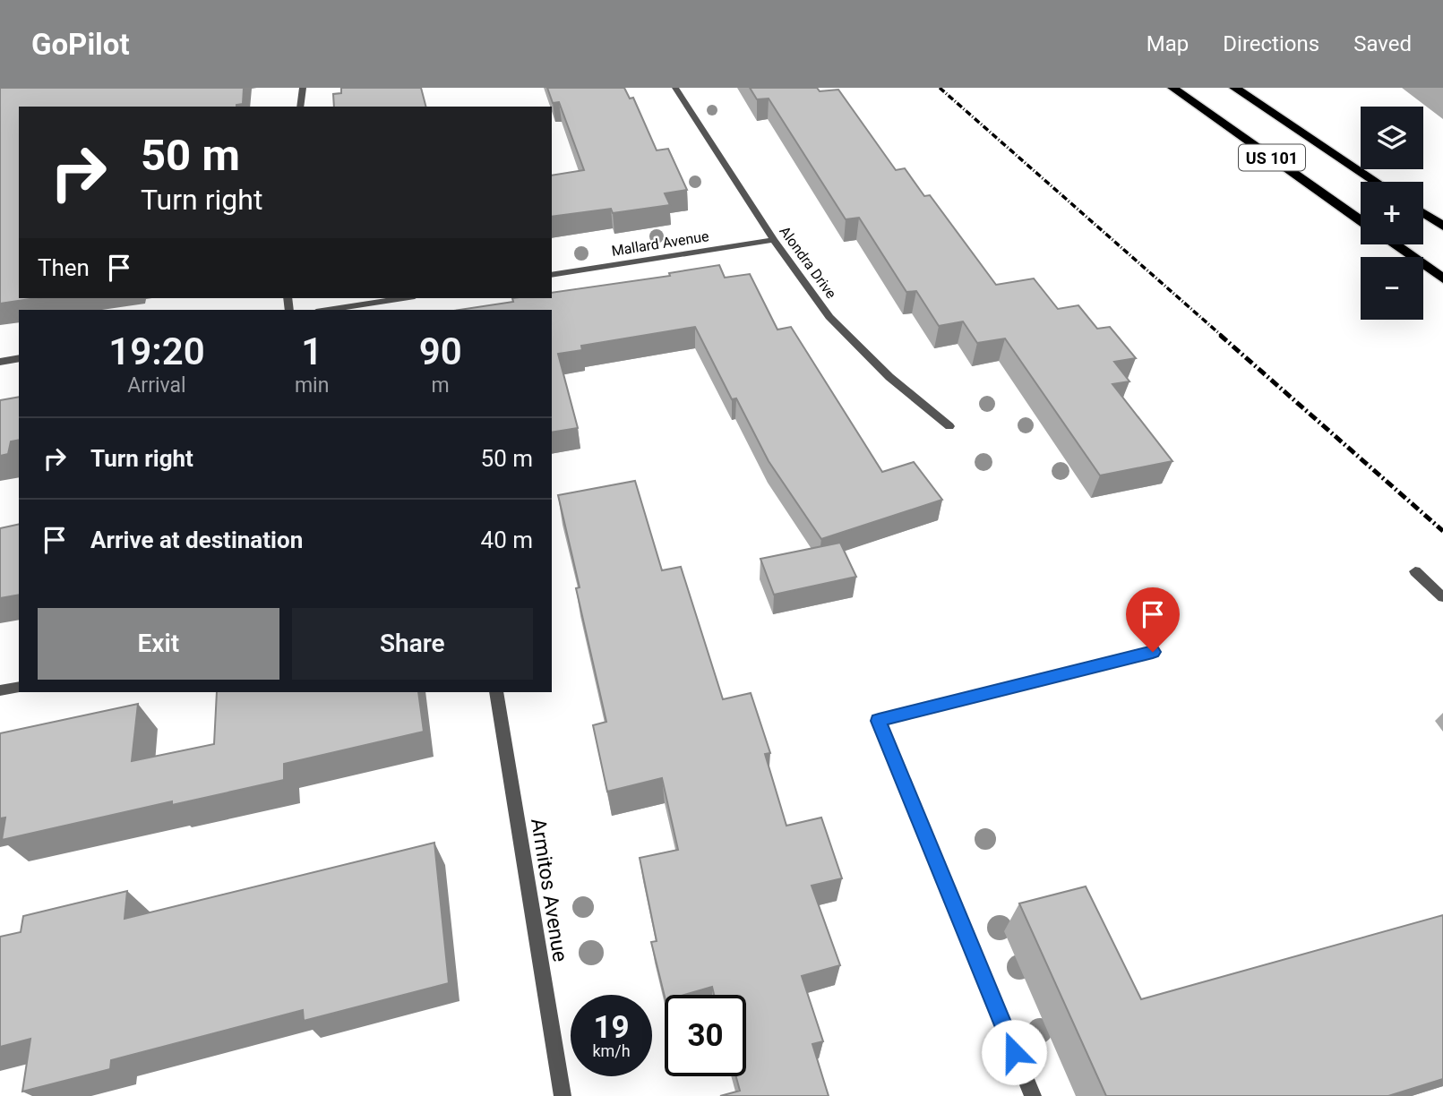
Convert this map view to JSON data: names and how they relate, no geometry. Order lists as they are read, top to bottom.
{
  "streets": {
    "highway": ["US 101"],
    "street": ["Mallard Avenue", "Alondra Drive", "Armitos Avenue"]
  },
  "crossings": [
    ["Mallard Avenue", "Alondra Drive"]
  ],
  "page": {
    "header": "GoPilot",
    "nav": ["Map", "Directions", "Saved"],
    "map_buttons": ["+", "−"],
    "turn": ["50 m", "Turn right"],
    "then": "Then",
    "eta": [
      "19:20",
      "Arrival",
      "1",
      "min",
      "90",
      "m"
    ],
    "list": [
      {
        "name": "Turn right",
        "value": "50 m"
      },
      {
        "name": "Arrive at destination",
        "value": "40 m"
      }
    ],
    "buttons": ["Exit", "Share"],
    "speed": "19 km/h",
    "limit": "30"
  }
}
